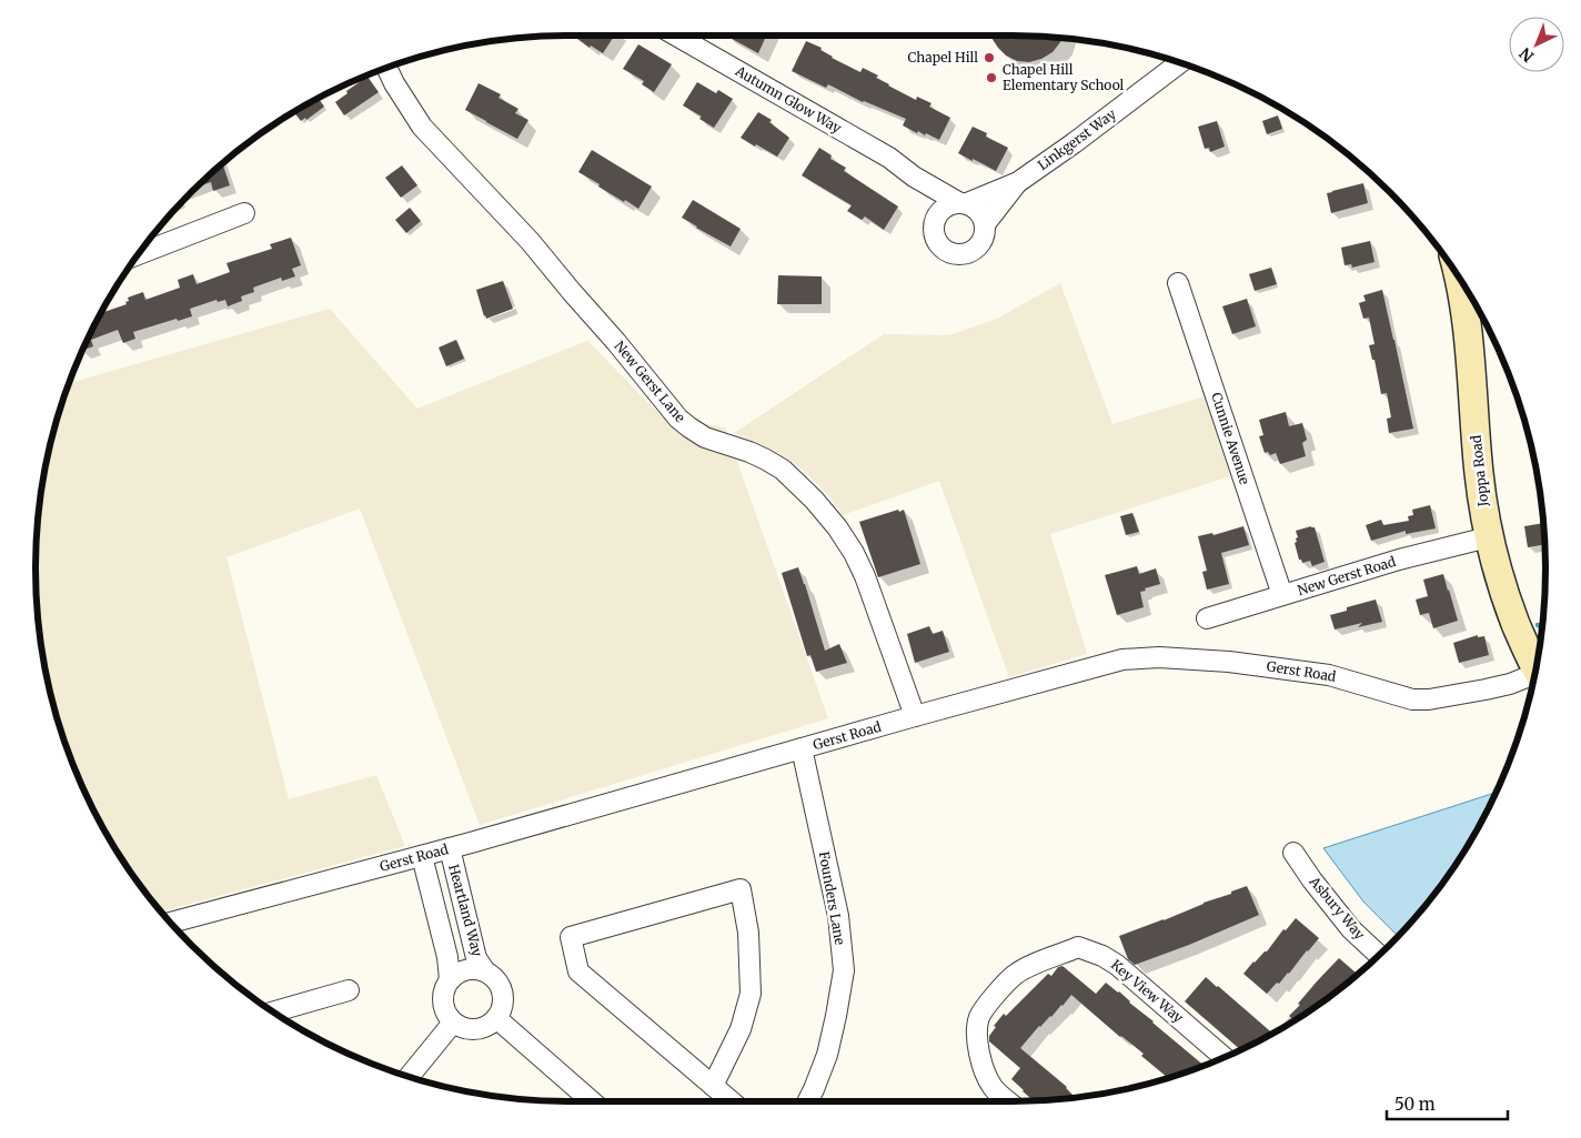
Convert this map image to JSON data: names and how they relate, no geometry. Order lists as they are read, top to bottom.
{
  "streets": {
    "street": [
      "Autumn Glow Way",
      "Linkgerst Way",
      "New Gerst Lane",
      "Cunnie Avenue",
      "Joppa Road",
      "New Gerst Road",
      "Gerst Road",
      "Founders Lane",
      "Asbury Way",
      "Heartland Way",
      "Key View Way"
    ]
  },
  "crossings": [
    ["Autumn Glow Way", "Linkgerst Way"],
    ["New Gerst Lane", "Gerst Road"],
    ["Cunnie Avenue", "New Gerst Road"],
    ["Joppa Road", "New Gerst Road"],
    ["Gerst Road", "Founders Lane"],
    ["Gerst Road", "Heartland Way"]
  ],
  "places": ["Chapel Hill", "Chapel Hill Elementary School"],
  "scale_bar": "50 m",
  "north": "bottom left"
}
